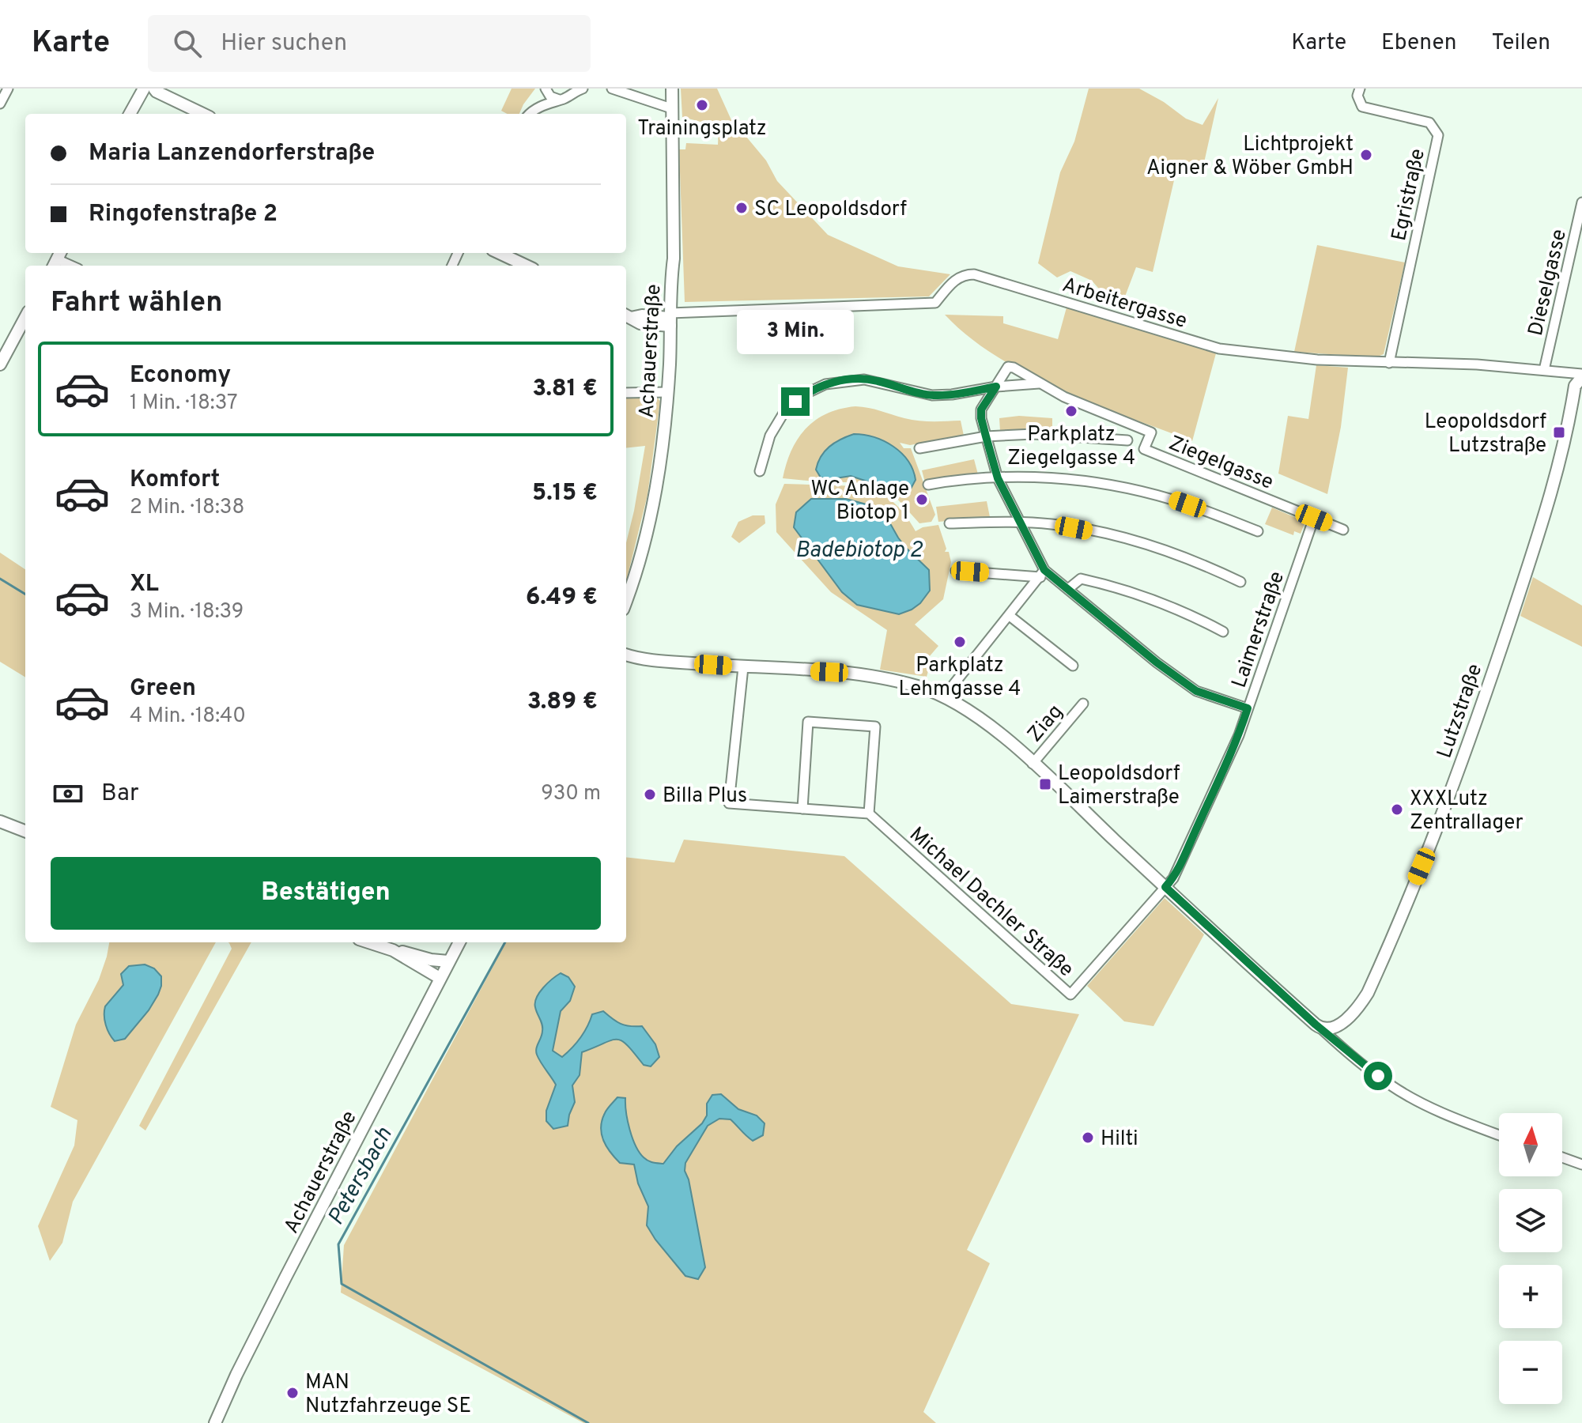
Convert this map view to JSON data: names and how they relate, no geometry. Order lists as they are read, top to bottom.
{
  "streets": {
    "street": [
      "Egristraße",
      "Dieselgasse",
      "Arbeitergasse",
      "Achauerstraße",
      "Ziegelgasse",
      "Laimerstraße",
      "Lutzstraße",
      "Ziag",
      "Michael Dachler Straße"
    ]
  },
  "crossings": [
    ["Egristraße", "Arbeitergasse"],
    ["Dieselgasse", "Arbeitergasse"],
    ["Arbeitergasse", "Achauerstraße"],
    ["Arbeitergasse", "Lutzstraße"],
    ["Ziegelgasse", "Laimerstraße"],
    ["Laimerstraße", "Michael Dachler Straße"]
  ],
  "water": ["Badebiotop 2", "Petersbach"],
  "places": {
    "other": [
      "Trainingsplatz",
      "Lichtprojekt Aigner & Wöber GmbH",
      "SC Leopoldsdorf",
      "Parkplatz Ziegelgasse 4",
      "WC Anlage Biotop 1",
      "Parkplatz Lehmgasse 4",
      "Billa Plus",
      "XXXLutz Zentrallager",
      "Hilti",
      "MAN Nutzfahrzeuge SE"
    ],
    "transit": ["Leopoldsdorf Lutzstraße", "Leopoldsdorf Laimerstraße"]
  },
  "north": "top",
  "page": {
    "header": "Karte",
    "search": "Hier suchen",
    "nav": ["Karte", "Ebenen", "Teilen"],
    "banner": ["Maria Lanzendorferstraße", "Ringofenstraße 2"],
    "heading": "Fahrt wählen",
    "bubble": "3 Min.",
    "list": [
      {
        "name": "Economy",
        "note": "1 Min. · 18:37",
        "value": "3.81 €"
      },
      {
        "name": "Komfort",
        "note": "2 Min. · 18:38",
        "value": "5.15 €"
      },
      {
        "name": "XL",
        "note": "3 Min. · 18:39",
        "value": "6.49 €"
      },
      {
        "name": "Green",
        "note": "4 Min. · 18:40",
        "value": "3.89 €"
      }
    ],
    "pay": ["Bar", "930 m"],
    "buttons": "Bestätigen",
    "map_buttons": ["+", "−"]
  }
}
